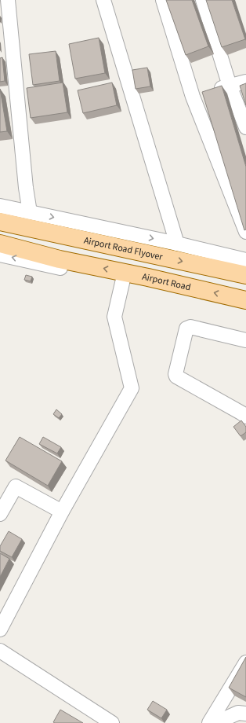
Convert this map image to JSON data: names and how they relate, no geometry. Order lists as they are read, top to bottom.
{
  "streets": {
    "main road": ["Airport Road Flyover", "Airport Road"]
  },
  "one_way": ["Airport Road"]
}
